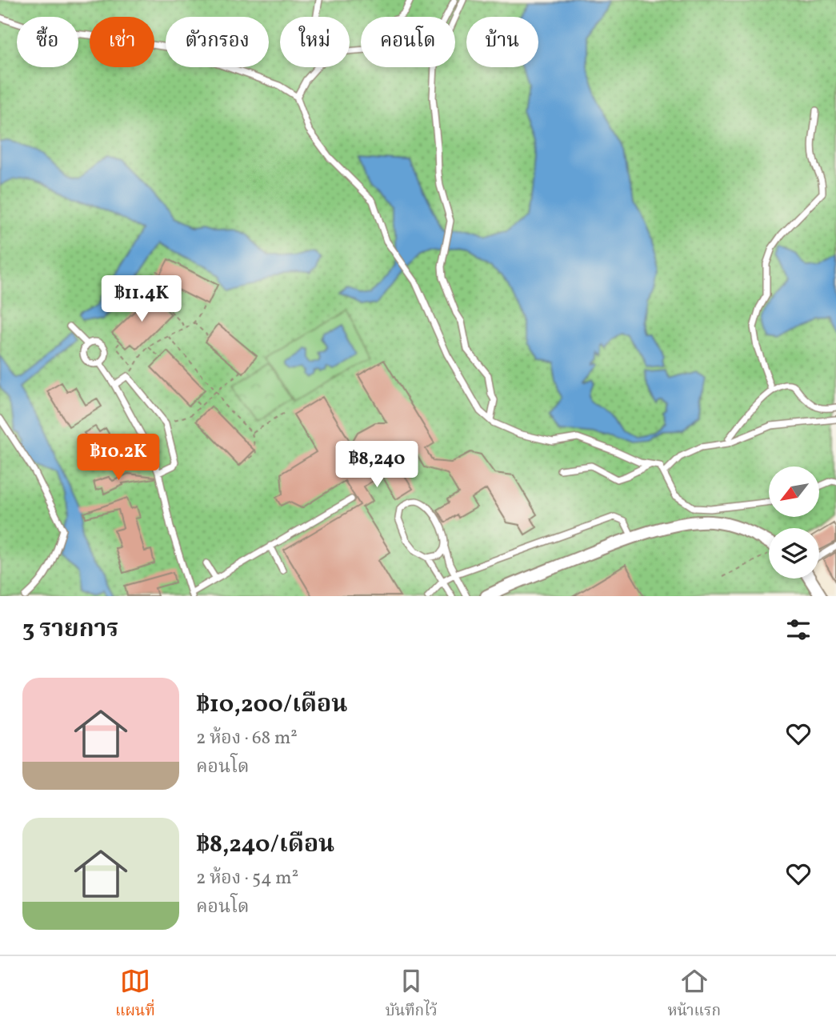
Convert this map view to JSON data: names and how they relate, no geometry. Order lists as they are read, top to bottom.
{
  "north": "bottom left",
  "page": {
    "chip": [
      "ซื้อ",
      "เช่า",
      "ตัวกรอง",
      "ใหม่",
      "คอนโด",
      "บ้าน"
    ],
    "price": ["฿11.4K", "฿10.2K", "฿8,240"],
    "heading": "3 รายการ",
    "list": [
      {
        "name": "฿10,200/เดือน",
        "note": "2 ห้อง · 68 m² · คอนโด"
      },
      {
        "name": "฿8,240/เดือน",
        "note": "2 ห้อง · 54 m² · คอนโด"
      }
    ],
    "tabs": ["แผนที่", "บันทึกไว้", "หน้าแรก"]
  }
}
